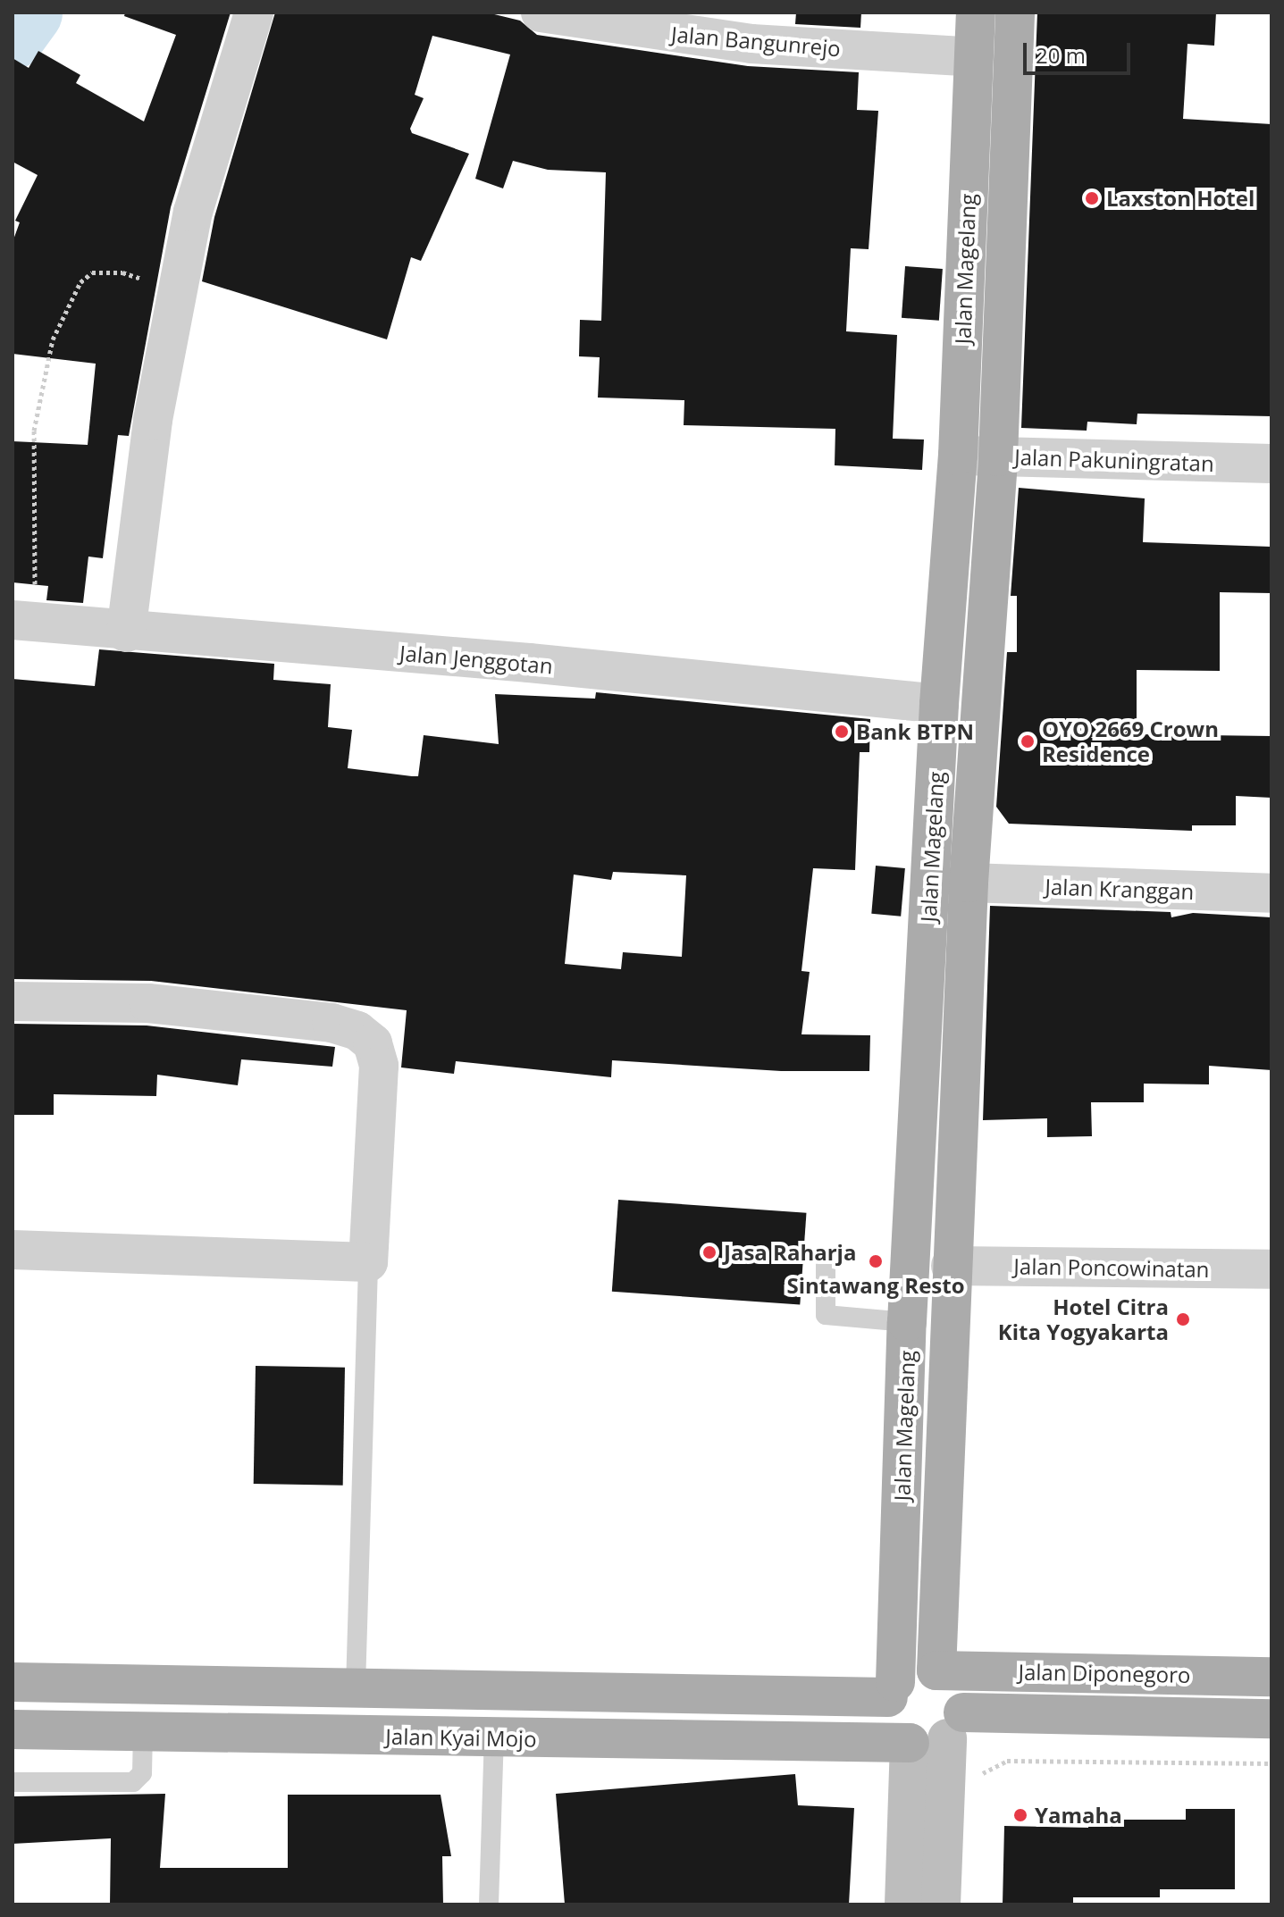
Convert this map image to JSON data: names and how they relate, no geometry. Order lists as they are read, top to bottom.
{
  "streets": {
    "main road": ["Jalan Magelang", "Jalan Diponegoro", "Jalan Kyai Mojo"],
    "street": [
      "Jalan Bangunrejo",
      "Jalan Pakuningratan",
      "Jalan Jenggotan",
      "Jalan Kranggan",
      "Jalan Poncowinatan"
    ]
  },
  "crossings": [
    ["Jalan Bangunrejo", "Jalan Magelang"],
    ["Jalan Magelang", "Jalan Pakuningratan"],
    ["Jalan Magelang", "Jalan Jenggotan"],
    ["Jalan Magelang", "Jalan Kranggan"],
    ["Jalan Magelang", "Jalan Poncowinatan"],
    ["Jalan Magelang", "Jalan Diponegoro"],
    ["Jalan Magelang", "Jalan Kyai Mojo"],
    ["Jalan Diponegoro", "Jalan Kyai Mojo"]
  ],
  "places": [
    "Laxston Hotel",
    "Bank BTPN",
    "OYO 2669 Crown Residence",
    "Jasa Raharja",
    "Sintawang Resto",
    "Hotel Citra Kita Yogyakarta",
    "Yamaha"
  ],
  "scale_bar": "20 m"
}
